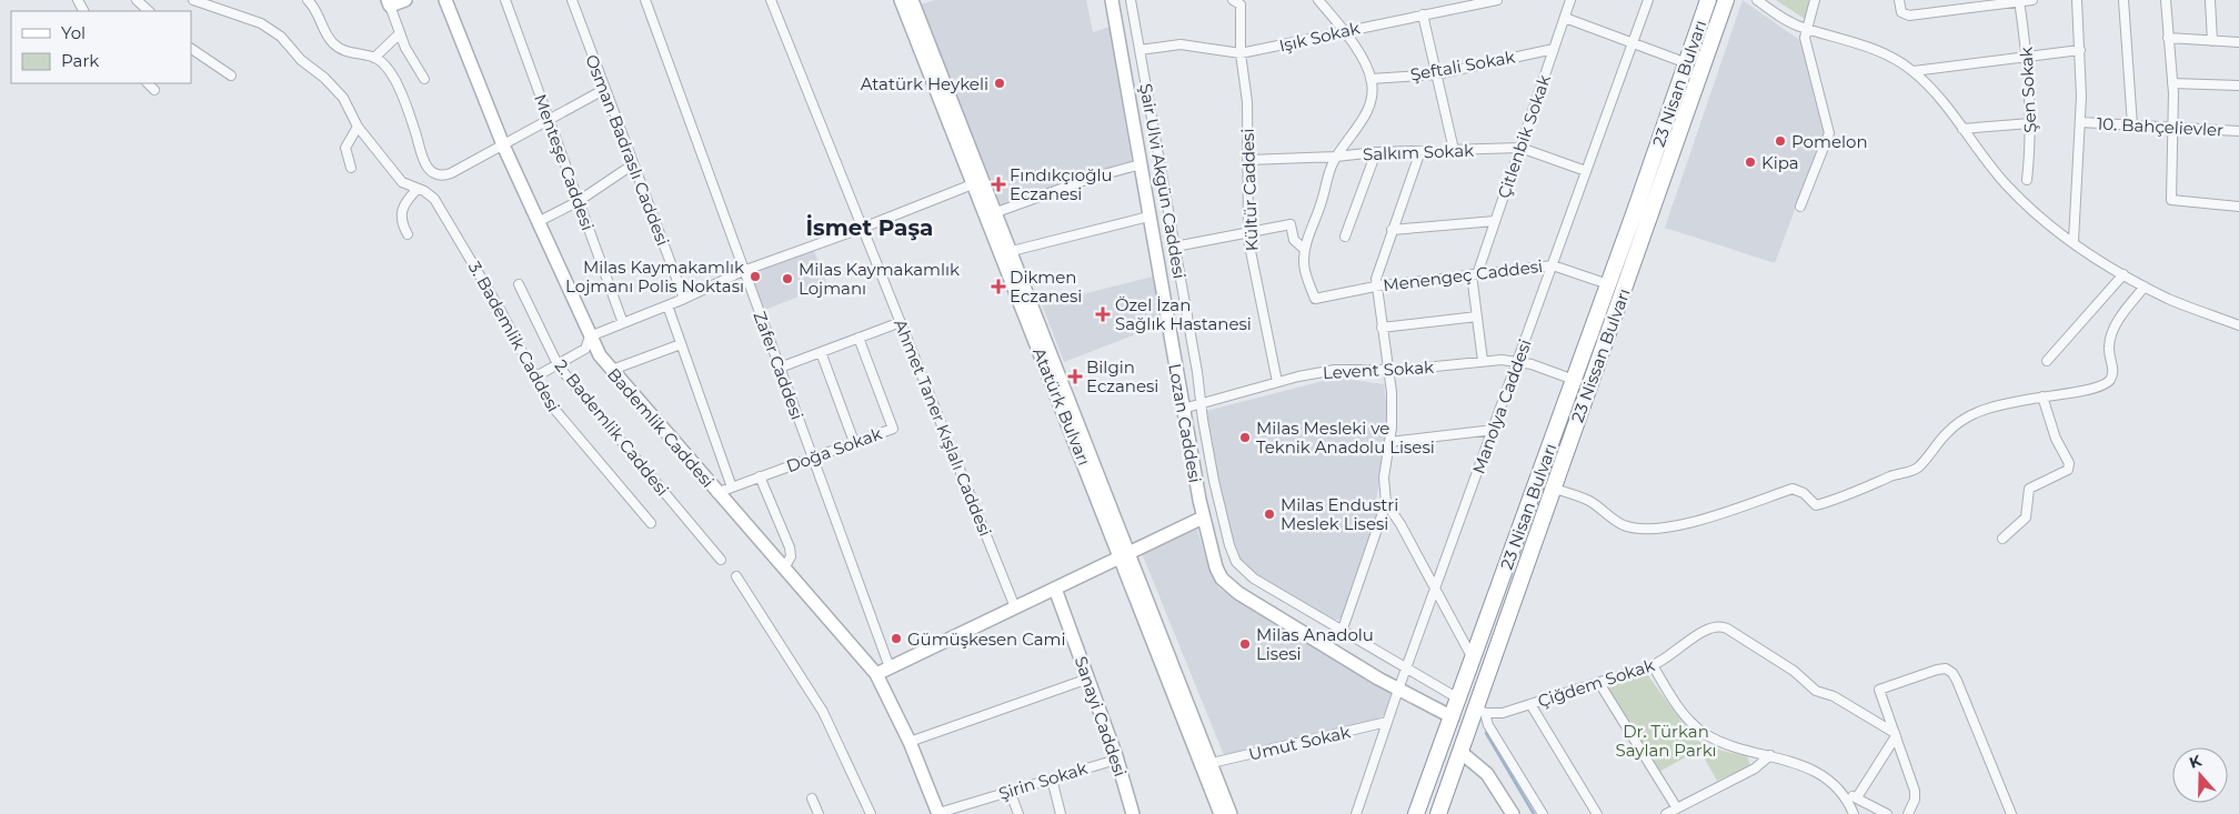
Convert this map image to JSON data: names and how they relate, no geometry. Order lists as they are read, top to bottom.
{
  "streets": {
    "highway": ["23 Nisan Bulvarı", "23 Nissan Bulvarı"],
    "street": [
      "Işık Sokak",
      "Şeftali Sokak",
      "Şen Sokak",
      "10. Bahçelievler",
      "Çitlenbik Sokak",
      "Osman Badraslı Caddesi",
      "Salkım Sokak",
      "Menteşe Caddesi",
      "Şair Ulvi Akgün Caddesi",
      "Kültür Caddesi",
      "Menengeç Caddesi",
      "3. Bademlik Caddesi",
      "Zafer Caddesi",
      "Levent Sokak",
      "Atatürk Bulvarı",
      "Manolya Caddesi",
      "Lozan Caddesi",
      "2. Bademlik Caddesi",
      "Bademlik Caddesi",
      "Ahmet Taner Kışlalı Caddesi",
      "Doğa Sokak",
      "Çiğdem Sokak",
      "Sanayi Caddesi",
      "Umut Sokak",
      "Şirin Sokak"
    ]
  },
  "crossings": [
    ["Işık Sokak", "Şair Ulvi Akgün Caddesi"],
    ["Işık Sokak", "Kültür Caddesi"],
    ["Şeftali Sokak", "Çitlenbik Sokak"],
    ["23 Nisan Bulvarı", "Şair Ulvi Akgün Caddesi"],
    ["23 Nisan Bulvarı", "Menengeç Caddesi"],
    ["23 Nisan Bulvarı", "Levent Sokak"],
    ["23 Nisan Bulvarı", "Lozan Caddesi"],
    ["Çitlenbik Sokak", "Salkım Sokak"],
    ["Çitlenbik Sokak", "Menengeç Caddesi"],
    ["Salkım Sokak", "Kültür Caddesi"],
    ["Salkım Sokak", "Manolya Caddesi"],
    ["Şair Ulvi Akgün Caddesi", "Levent Sokak"],
    ["Şair Ulvi Akgün Caddesi", "Manolya Caddesi"],
    ["Kültür Caddesi", "Levent Sokak"],
    ["Menengeç Caddesi", "Manolya Caddesi"],
    ["23 Nissan Bulvarı", "Çiğdem Sokak"],
    ["Zafer Caddesi", "Doğa Sokak"],
    ["Levent Sokak", "Manolya Caddesi"],
    ["Levent Sokak", "Lozan Caddesi"],
    ["Atatürk Bulvarı", "Umut Sokak"],
    ["Manolya Caddesi", "Lozan Caddesi"],
    ["Manolya Caddesi", "Umut Sokak"],
    ["Bademlik Caddesi", "Doğa Sokak"],
    ["Bademlik Caddesi", "Şirin Sokak"],
    ["Sanayi Caddesi", "Şirin Sokak"]
  ],
  "districts": ["İsmet Paşa"],
  "parks": ["Dr. Türkan Saylan Parkı"],
  "places": {
    "other": [
      "Atatürk Heykeli",
      "Pomelon",
      "Kipa",
      "Milas Kaymakamlık Lojmanı Polis Noktası",
      "Milas Kaymakamlık Lojmanı",
      "Milas Mesleki ve Teknik Anadolu Lisesi",
      "Milas Endustri Meslek Lisesi",
      "Gümüşkesen Cami",
      "Milas Anadolu Lisesi"
    ],
    "health": [
      "Fındıkçıoğlu Eczanesi",
      "Dikmen Eczanesi",
      "Özel İzan Sağlık Hastanesi",
      "Bilgin Eczanesi"
    ]
  },
  "legend": ["Yol", "Park"],
  "north": "top"
}
